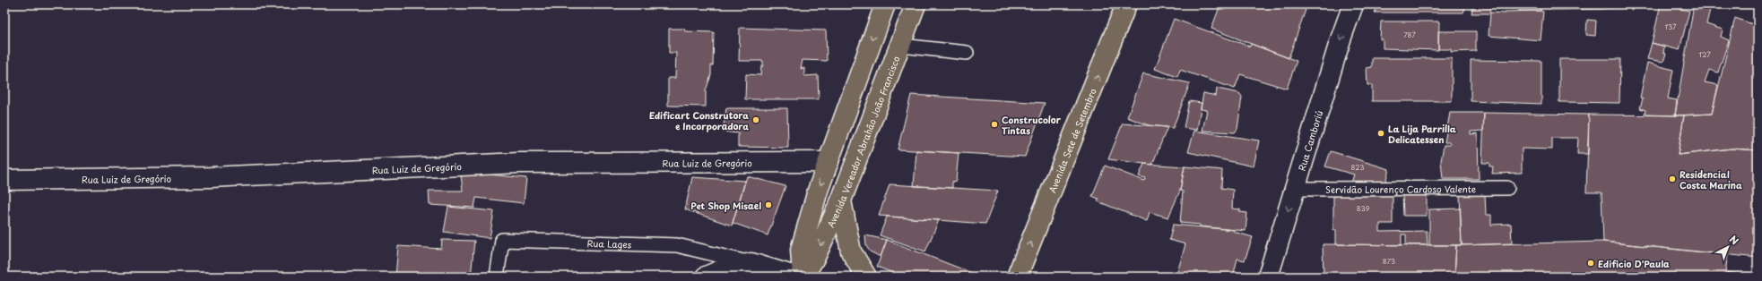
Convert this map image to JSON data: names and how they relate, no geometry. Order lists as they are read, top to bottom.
{
  "streets": {
    "main road": ["Avenida Sete de Setembro", "Avenida Vereador Abrahão João Francisco"],
    "street": ["Rua Camboriú", "Rua Luiz de Gregório"],
    "lane": ["Servidão Lourenço Cardoso Valente", "Rua Lages"]
  },
  "crossings": [
    ["Rua Camboriú", "Servidão Lourenço Cardoso Valente"],
    ["Avenida Vereador Abrahão João Francisco", "Rua Luiz de Gregório"]
  ],
  "one_way": ["Rua Camboriú", "Avenida Sete de Setembro"],
  "places": [
    "Edificart Construtora e Incorporadora",
    "Construcolor Tintas",
    "La Lija Parrilla Delicatessen",
    "Residencial Costa Marina",
    "Pet Shop Misael",
    "Edificio D'Paula"
  ],
  "house_numbers": [
    "137",
    "787",
    "127",
    "823",
    "839",
    "873"
  ],
  "north": "top right"
}
